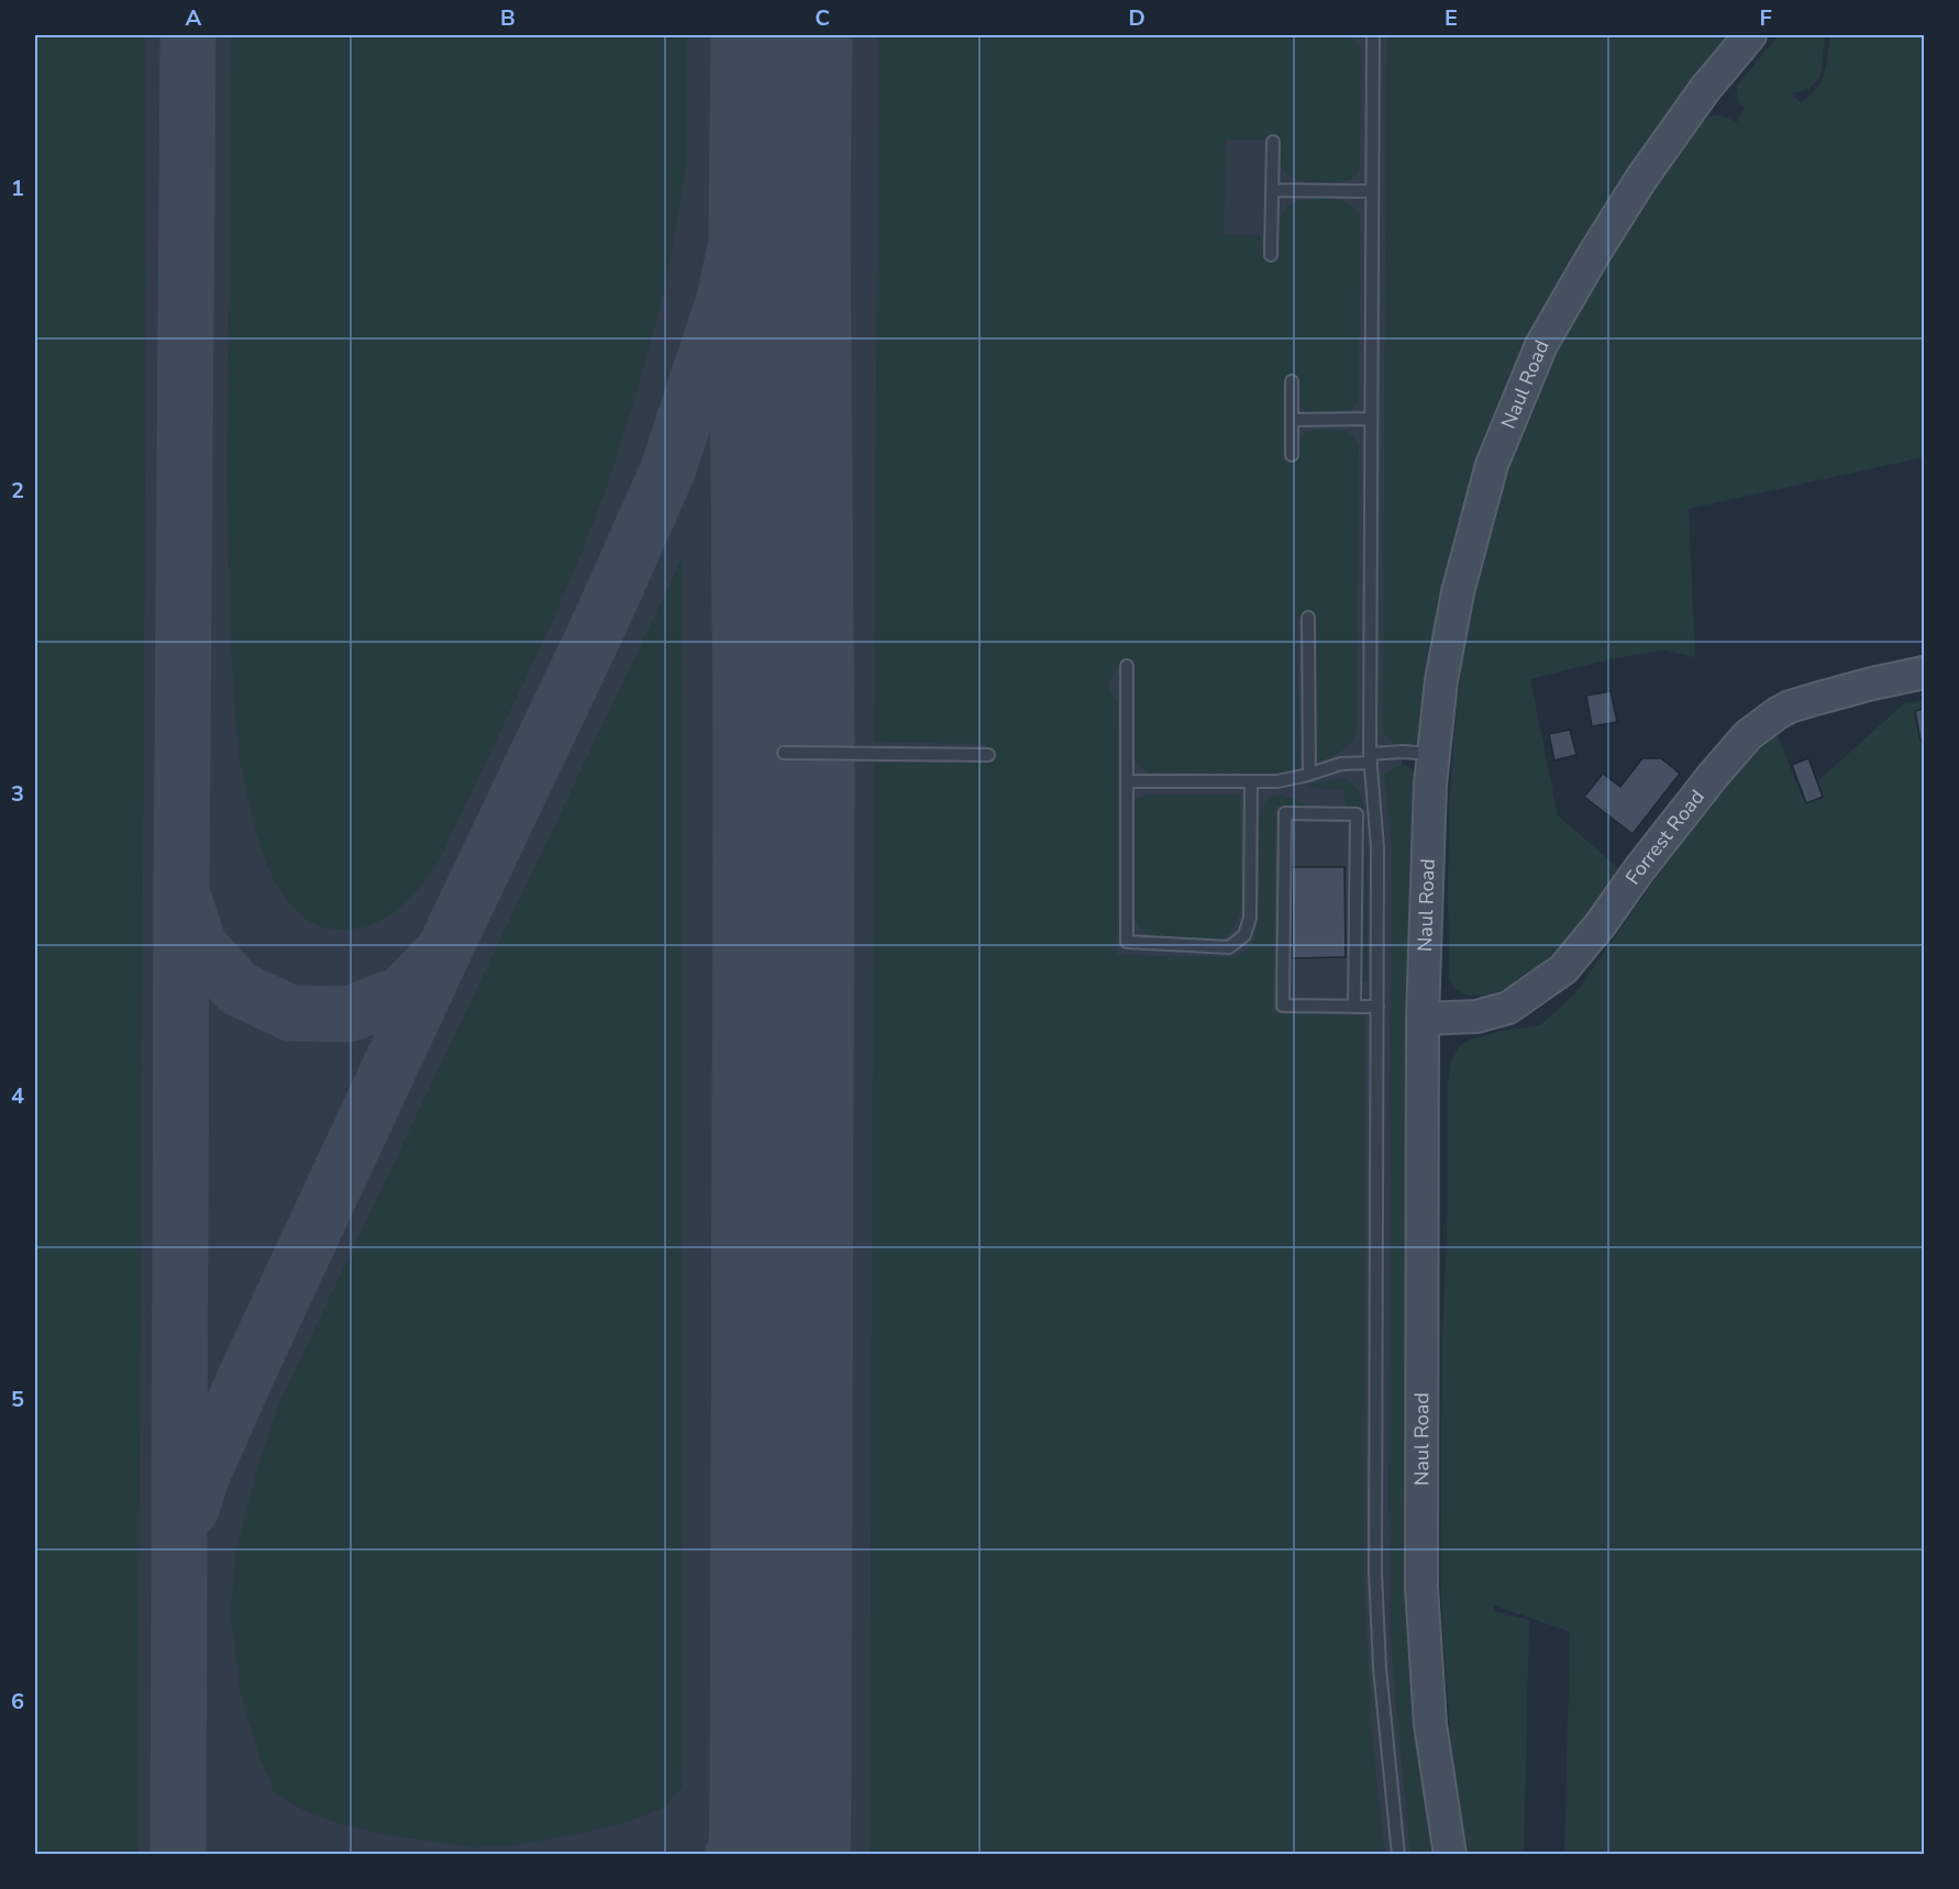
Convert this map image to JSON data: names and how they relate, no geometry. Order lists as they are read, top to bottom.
{
  "streets": {
    "street": ["Naul Road", "Forrest Road"]
  },
  "crossings": [
    ["Naul Road", "Forrest Road"]
  ],
  "grid": {
    "columns": [
      "A",
      "B",
      "C",
      "D",
      "E",
      "F"
    ],
    "rows": [
      "1",
      "2",
      "3",
      "4",
      "5",
      "6"
    ]
  }
}
